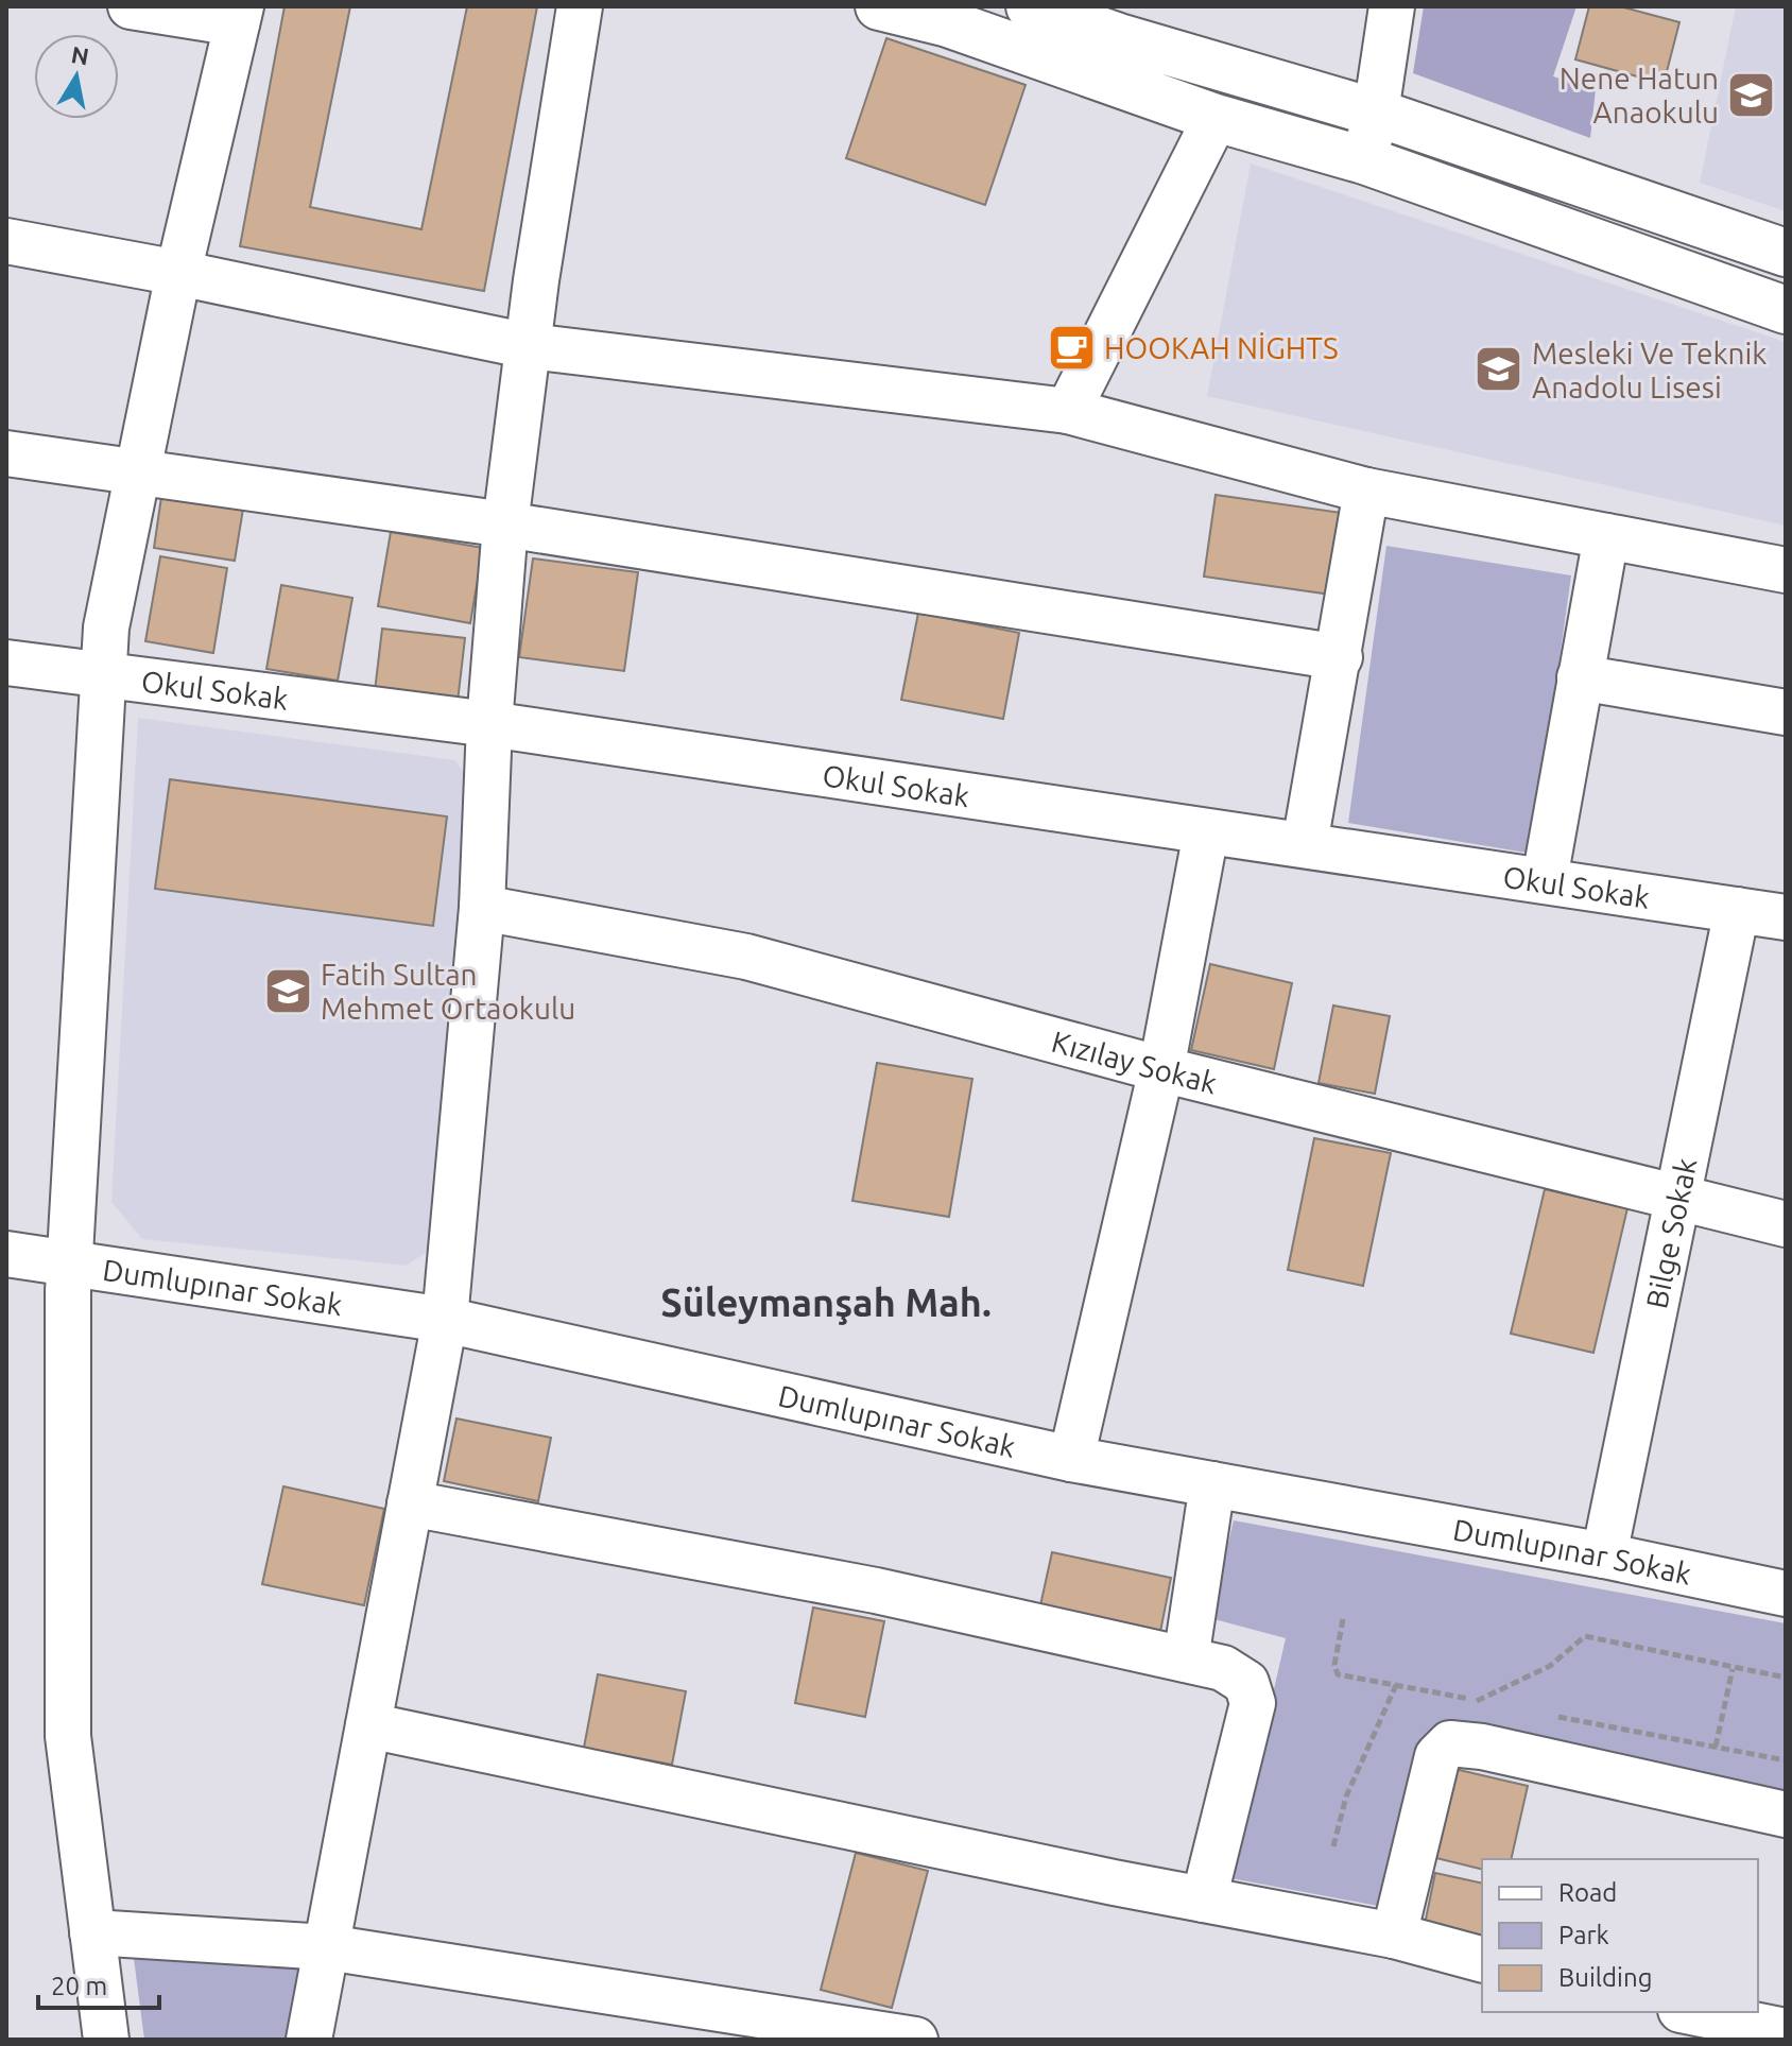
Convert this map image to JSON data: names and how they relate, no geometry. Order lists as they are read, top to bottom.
{
  "streets": {
    "street": [
      "Okul Sokak",
      "Kızılay Sokak",
      "Bilge Sokak",
      "Dumlupınar Sokak"
    ]
  },
  "crossings": [
    ["Okul Sokak", "Bilge Sokak"],
    ["Kızılay Sokak", "Bilge Sokak"],
    ["Bilge Sokak", "Dumlupınar Sokak"]
  ],
  "districts": ["Süleymanşah Mah."],
  "places": {
    "school or university": ["Nene Hatun Anaokulu", "Mesleki Ve Teknik Anadolu Lisesi", "Fatih Sultan Mehmet Ortaokulu"],
    "cafe": ["HOOKAH NİGHTS"]
  },
  "legend": ["Road", "Park", "Building"],
  "scale_bar": "20 m",
  "north": "top"
}
